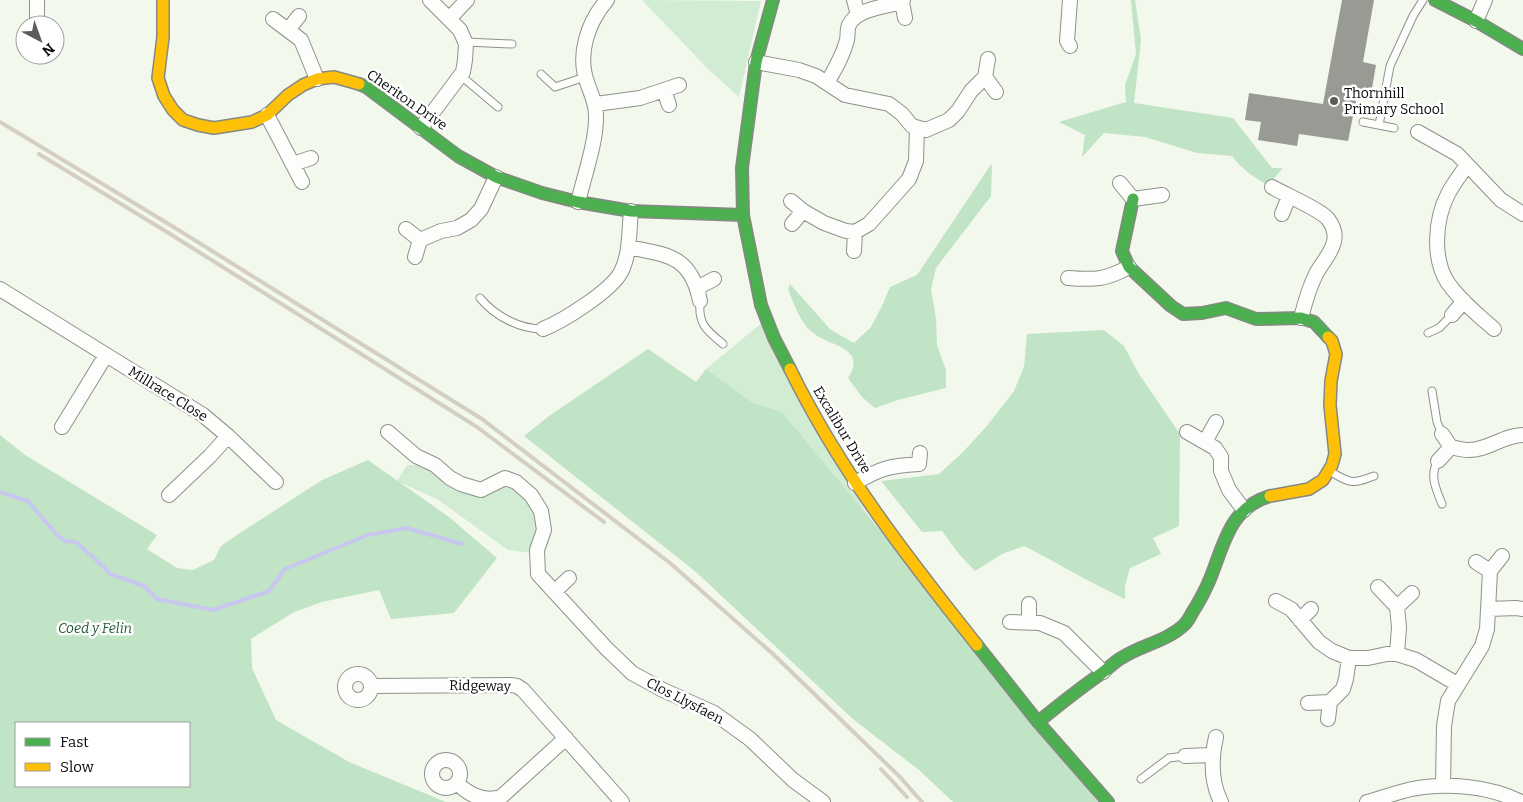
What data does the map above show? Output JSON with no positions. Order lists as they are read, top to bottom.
{
  "streets": {
    "street": [
      "Cheriton Drive",
      "Millrace Close",
      "Excalibur Drive",
      "Ridgeway",
      "Clos Llysfaen"
    ]
  },
  "crossings": [
    ["Cheriton Drive", "Excalibur Drive"]
  ],
  "parks": ["Coed y Felin"],
  "places": ["Thornhill Primary School"],
  "legend": ["Fast", "Slow"],
  "north": "bottom right"
}
